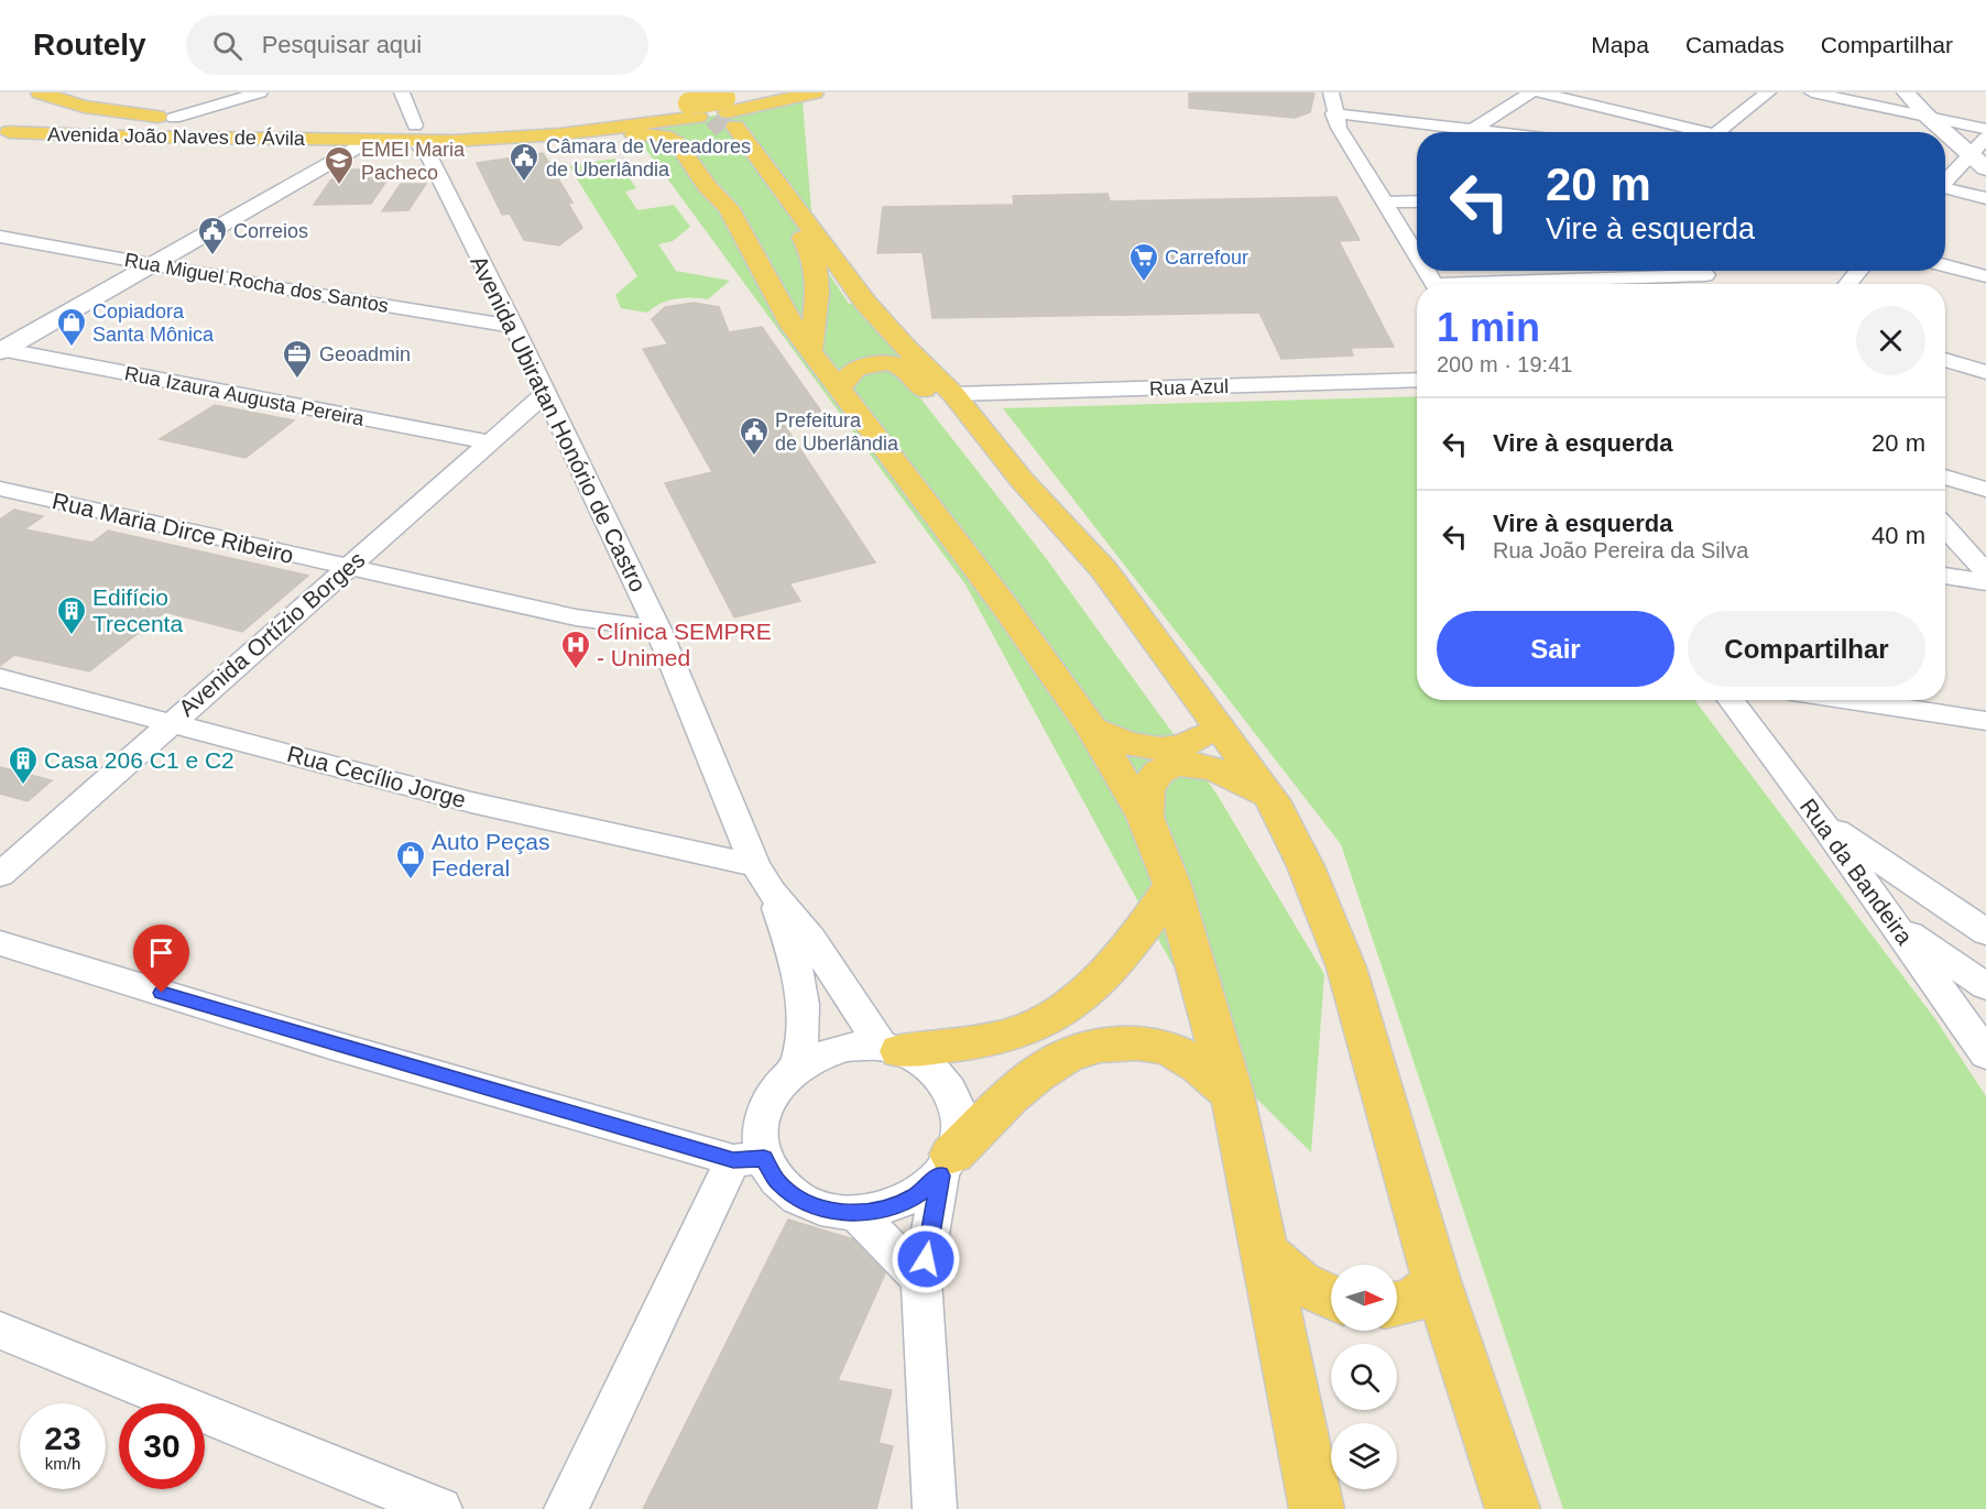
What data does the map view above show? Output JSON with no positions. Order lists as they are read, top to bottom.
{
  "streets": {
    "main road": ["Avenida João Naves de Ávila"],
    "street": [
      "Rua Miguel Rocha dos Santos",
      "Rua Azul",
      "Rua Izaura Augusta Pereira",
      "Avenida Ubiratan Honório de Castro",
      "Rua Maria Dirce Ribeiro",
      "Avenida Ortízio Borges",
      "Rua Cecílio Jorge",
      "Rua da Bandeira"
    ]
  },
  "crossings": [
    ["Avenida João Naves de Ávila", "Avenida Ubiratan Honório de Castro"],
    ["Rua Miguel Rocha dos Santos", "Avenida Ubiratan Honório de Castro"],
    ["Rua Izaura Augusta Pereira", "Avenida Ortízio Borges"],
    ["Avenida Ubiratan Honório de Castro", "Rua Maria Dirce Ribeiro"],
    ["Avenida Ubiratan Honório de Castro", "Avenida Ortízio Borges"],
    ["Avenida Ubiratan Honório de Castro", "Rua Cecílio Jorge"],
    ["Rua Maria Dirce Ribeiro", "Avenida Ortízio Borges"],
    ["Avenida Ortízio Borges", "Rua Cecílio Jorge"]
  ],
  "places": {
    "public building": ["Câmara de Vereadores de Uberlândia", "Correios", "Prefeitura de Uberlândia"],
    "school or university": ["EMEI Maria Pacheco"],
    "supermarket": ["Carrefour"],
    "shop": ["Copiadora Santa Mônica", "Auto Peças Federal"],
    "office": ["Geoadmin"],
    "building": ["Edifício Trecenta", "Casa 206 C1 e C2"],
    "hospital": ["Clínica SEMPRE - Unimed"]
  },
  "north": "right",
  "page": {
    "header": "Routely",
    "search": "Pesquisar aqui",
    "nav": ["Mapa", "Camadas", "Compartilhar"],
    "turn": ["20 m", "Vire à esquerda"],
    "heading": ["1 min", "200 m · 19:41"],
    "list": [
      {
        "name": "Vire à esquerda",
        "value": "20 m"
      },
      {
        "name": "Vire à esquerda",
        "note": "Rua João Pereira da Silva",
        "value": "40 m"
      }
    ],
    "buttons": ["Sair", "Compartilhar"],
    "speed": "23 km/h",
    "limit": "30"
  }
}
